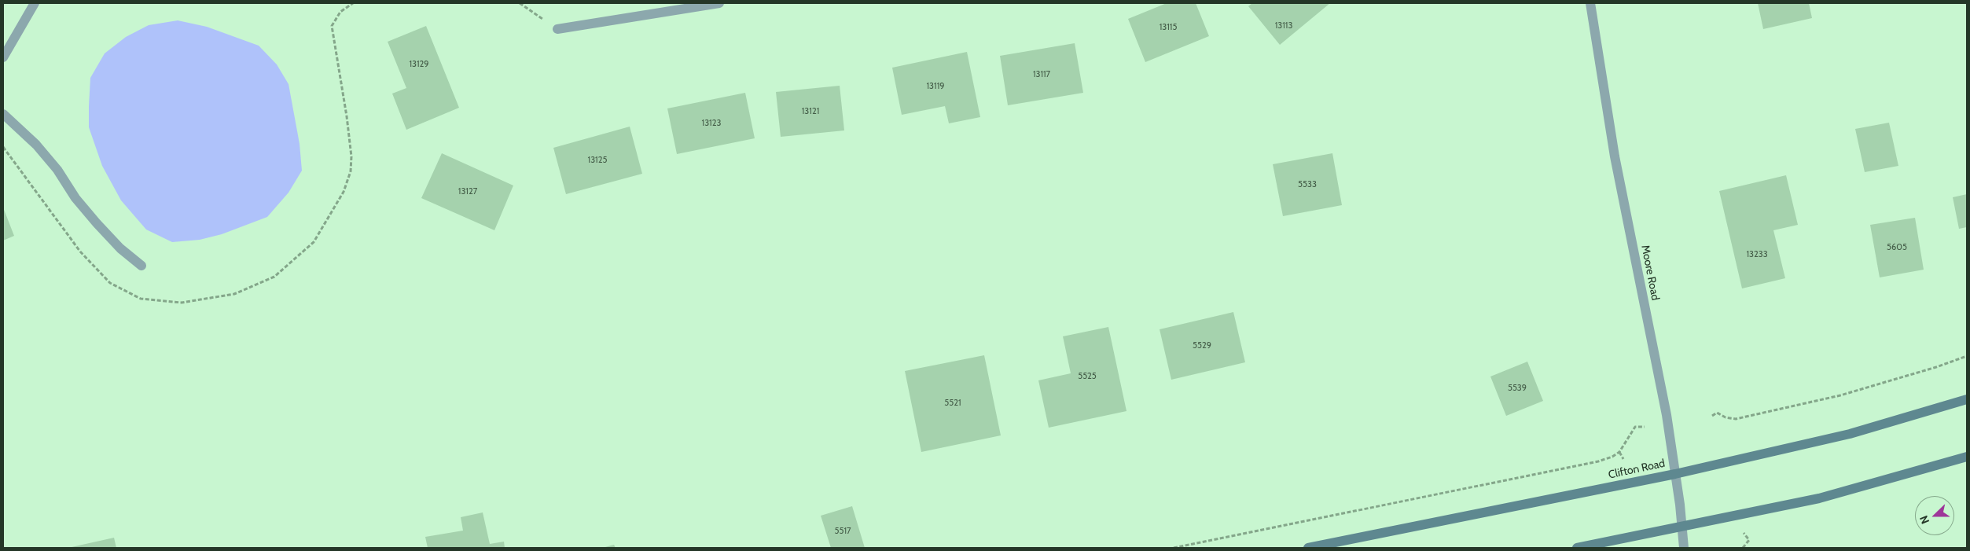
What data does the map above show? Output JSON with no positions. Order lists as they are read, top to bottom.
{
  "streets": {
    "main road": ["Clifton Road"],
    "street": ["Moore Road"]
  },
  "crossings": [
    ["Moore Road", "Clifton Road"]
  ],
  "house_numbers": [
    "13113",
    "13115",
    "13129",
    "13117",
    "13119",
    "13121",
    "13123",
    "13125",
    "5533",
    "13127",
    "5605",
    "13233",
    "5529",
    "5525",
    "5539",
    "5521",
    "5517"
  ],
  "north": "left"
}
